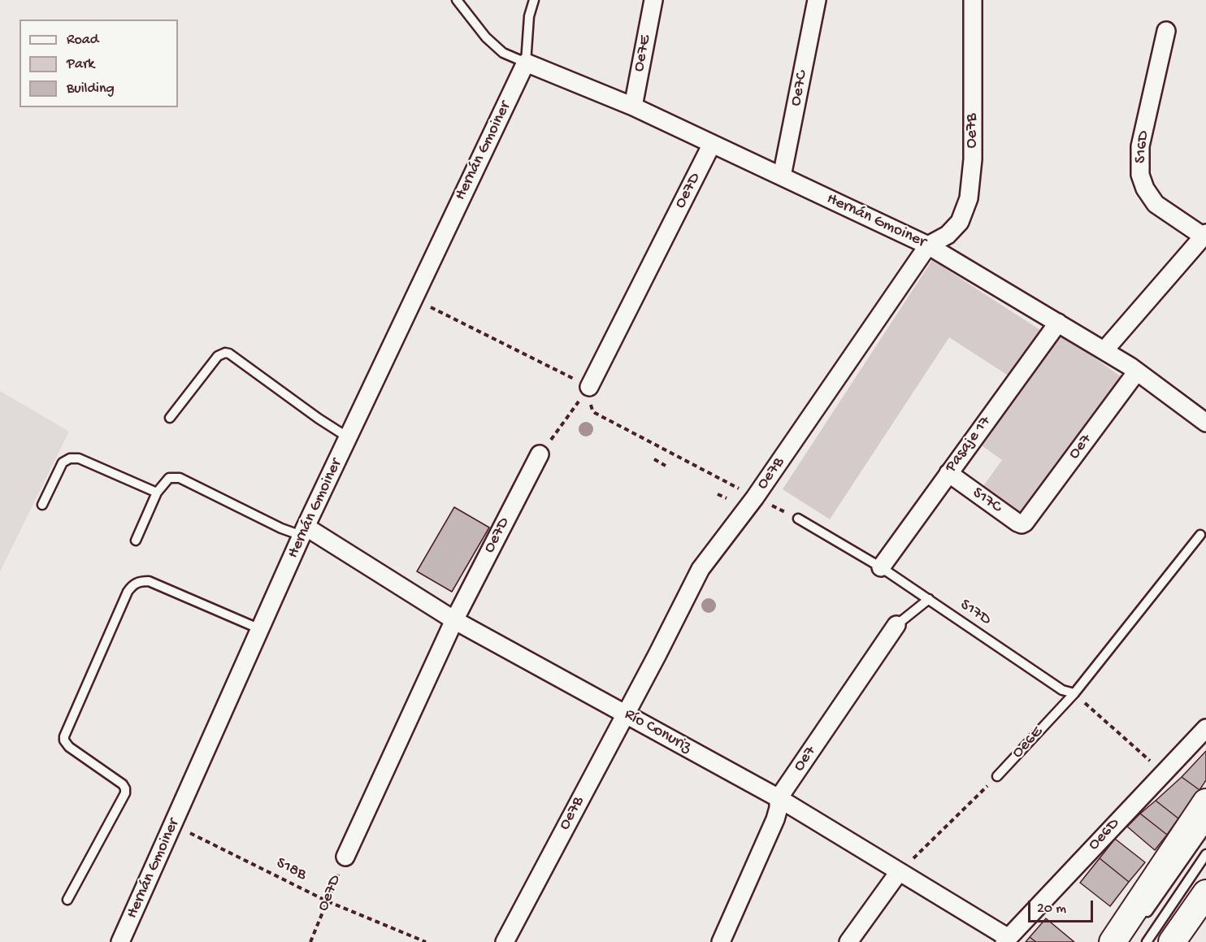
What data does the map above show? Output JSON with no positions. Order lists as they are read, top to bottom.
{
  "streets": {
    "street": [
      "Oe7E",
      "Oe7C",
      "Oe7B",
      "S16D",
      "Hernán Gmoiner",
      "Oe7D",
      "Pasaje 17",
      "Oe7",
      "S17C",
      "Río Conuriz",
      "Oe6D"
    ],
    "lane": ["S17D", "Oe6E"],
    "path": ["S18B"]
  },
  "crossings": [
    ["Oe7E", "Hernán Gmoiner"],
    ["Oe7C", "Hernán Gmoiner"],
    ["Oe7B", "Hernán Gmoiner"],
    ["Oe7B", "Río Conuriz"],
    ["Hernán Gmoiner", "Oe7D"],
    ["Hernán Gmoiner", "Pasaje 17"],
    ["Hernán Gmoiner", "Oe7"],
    ["Hernán Gmoiner", "Río Conuriz"],
    ["Hernán Gmoiner", "S18B"],
    ["Oe7D", "Río Conuriz"],
    ["Oe7D", "S18B"],
    ["Pasaje 17", "S17C"],
    ["Pasaje 17", "S17D"],
    ["Oe7", "S17C"],
    ["Oe7", "S17D"],
    ["Oe7", "Río Conuriz"],
    ["S17D", "Oe6E"],
    ["Río Conuriz", "Oe6D"]
  ],
  "legend": ["Road", "Park", "Building"],
  "scale_bar": "20 m"
}
